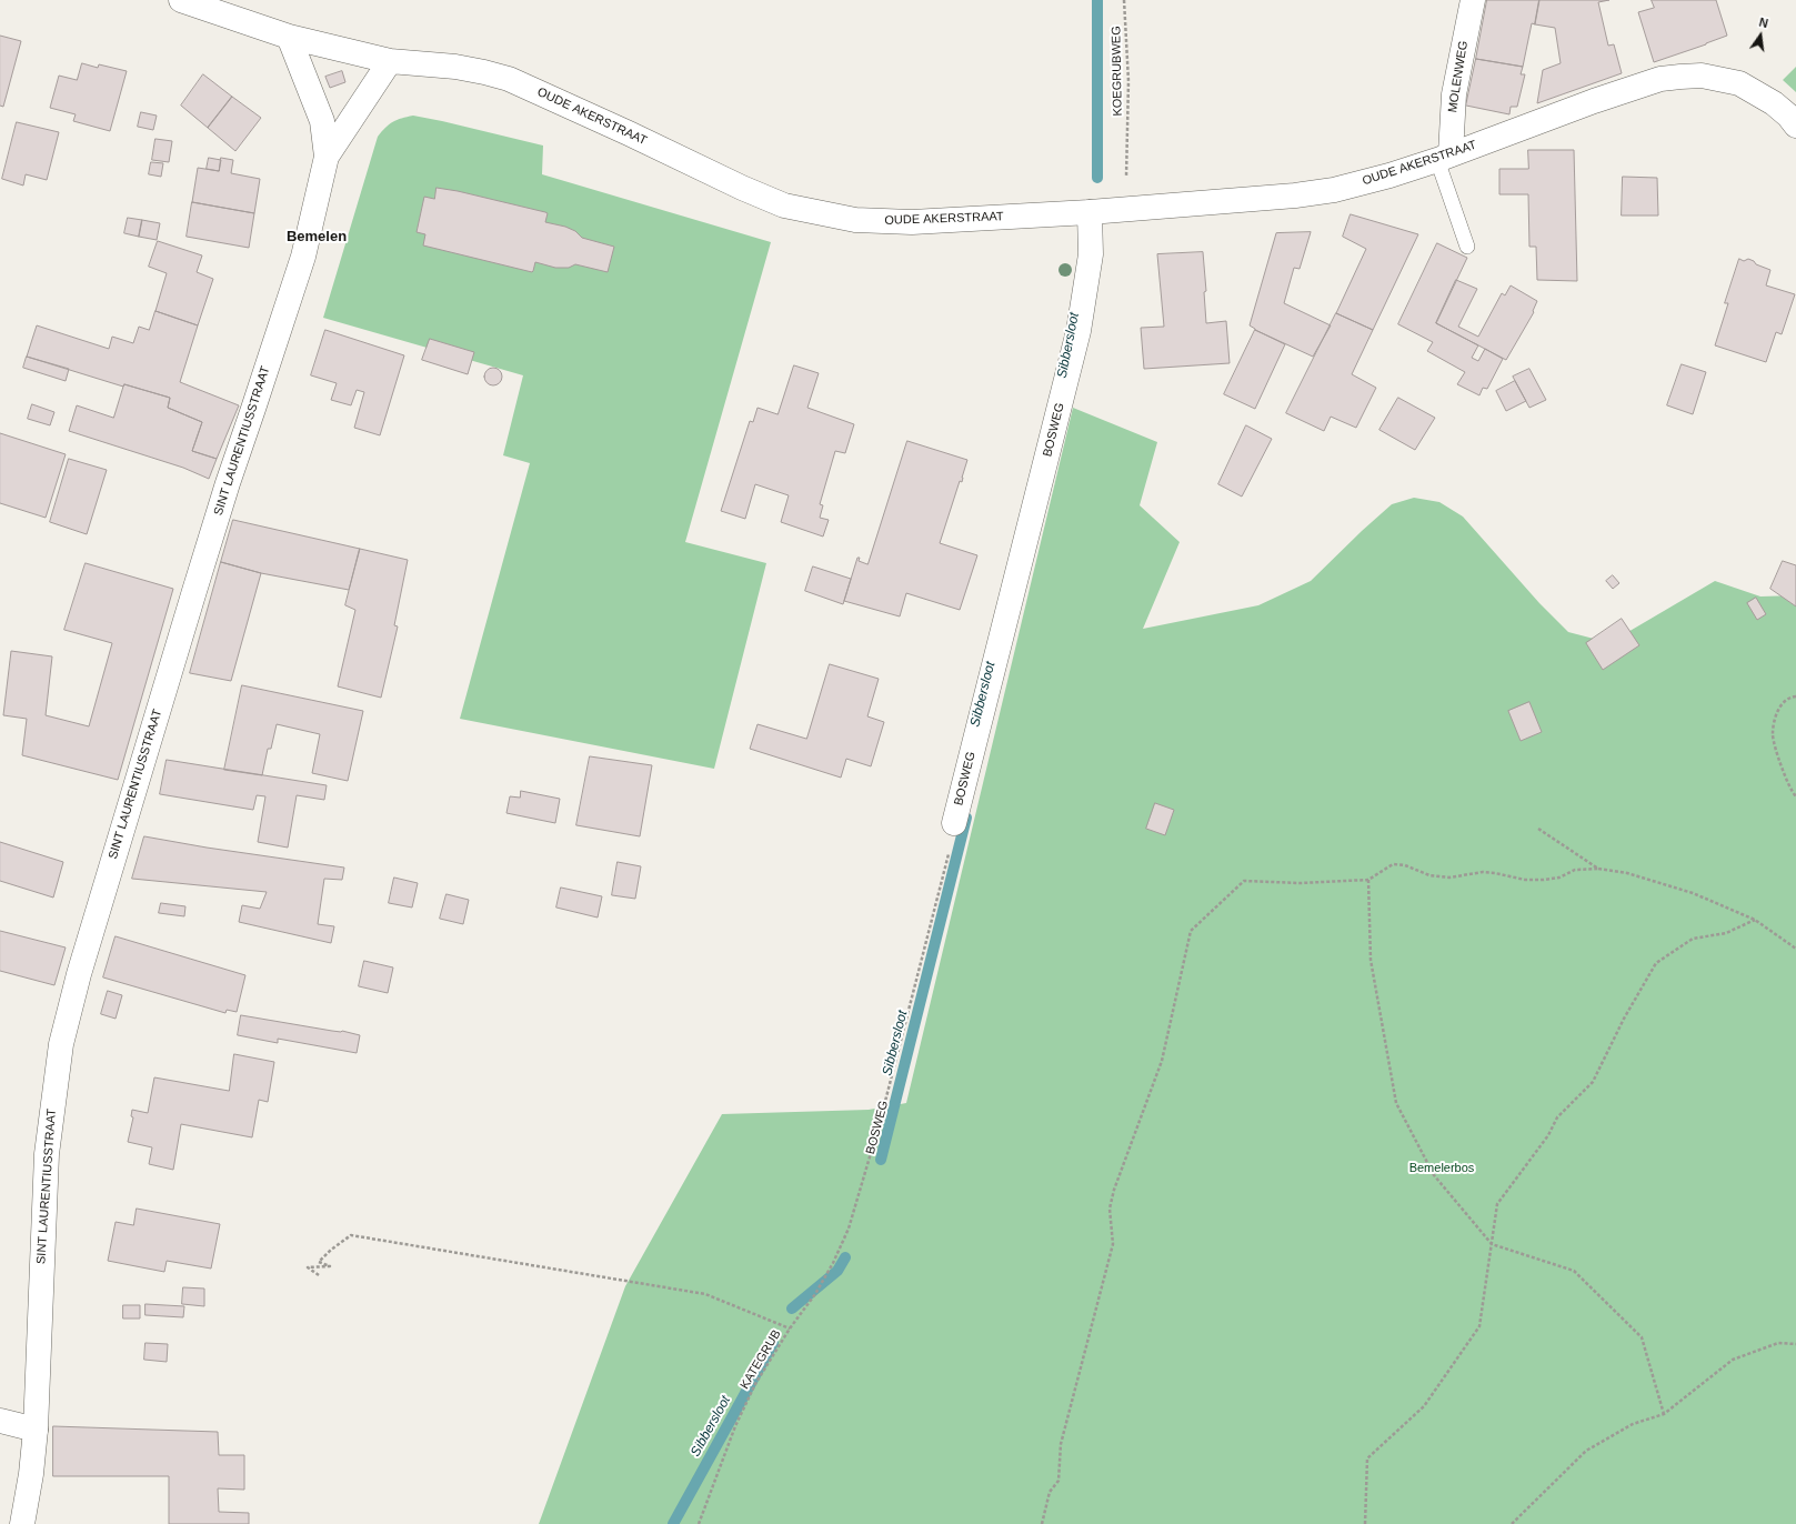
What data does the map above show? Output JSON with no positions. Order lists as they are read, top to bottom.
{
  "streets": {
    "street": [
      "MOLENWEG",
      "OUDE AKERSTRAAT",
      "BOSWEG",
      "SINT LAURENTIUSSTRAAT"
    ],
    "path": ["KOEGRUBWEG", "KATEGRUB"]
  },
  "crossings": [
    ["MOLENWEG", "OUDE AKERSTRAAT"],
    ["OUDE AKERSTRAAT", "BOSWEG"],
    ["OUDE AKERSTRAAT", "SINT LAURENTIUSSTRAAT"],
    ["BOSWEG", "KATEGRUB"]
  ],
  "districts": ["Bemelen"],
  "water": ["Sibbersloot"],
  "parks": ["Bemelerbos"],
  "north": "top"
}
